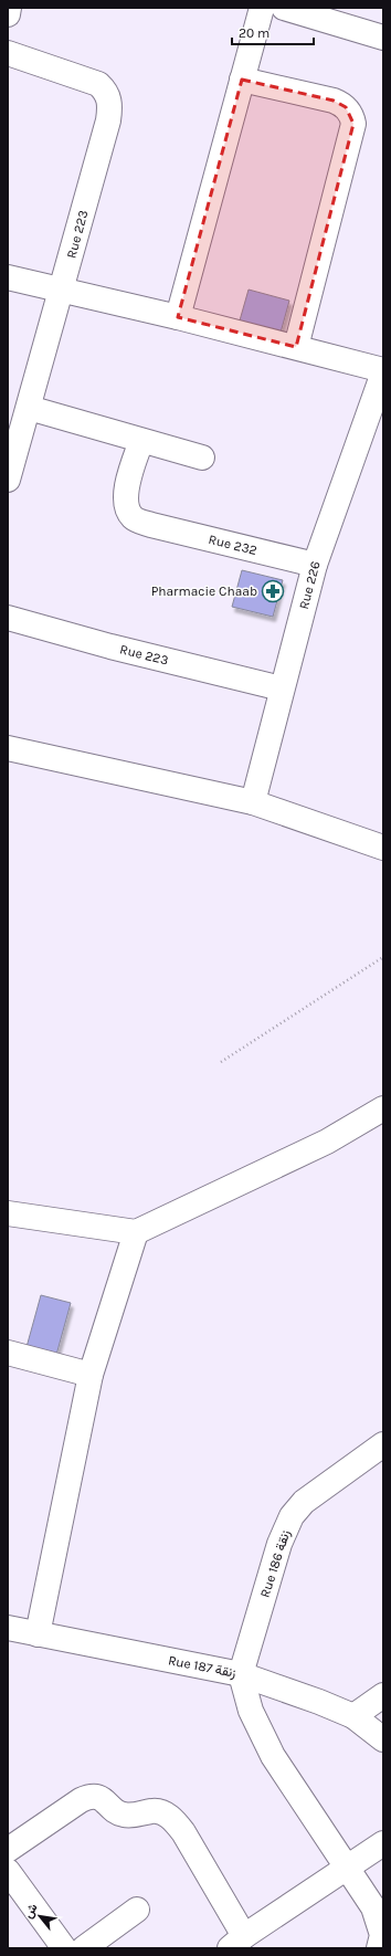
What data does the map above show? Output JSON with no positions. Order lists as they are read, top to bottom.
{
  "streets": {
    "street": [
      "Rue 223",
      "Rue 232",
      "Rue 226",
      "Rue 186 زنقة",
      "Rue 187 زنقة"
    ]
  },
  "crossings": [
    ["Rue 223", "Rue 226"],
    ["Rue 232", "Rue 226"],
    ["Rue 186 زنقة", "Rue 187 زنقة"]
  ],
  "places": {
    "pharmacy": ["Pharmacie Chaab"]
  },
  "scale_bar": "20 m",
  "north": "top left"
}
